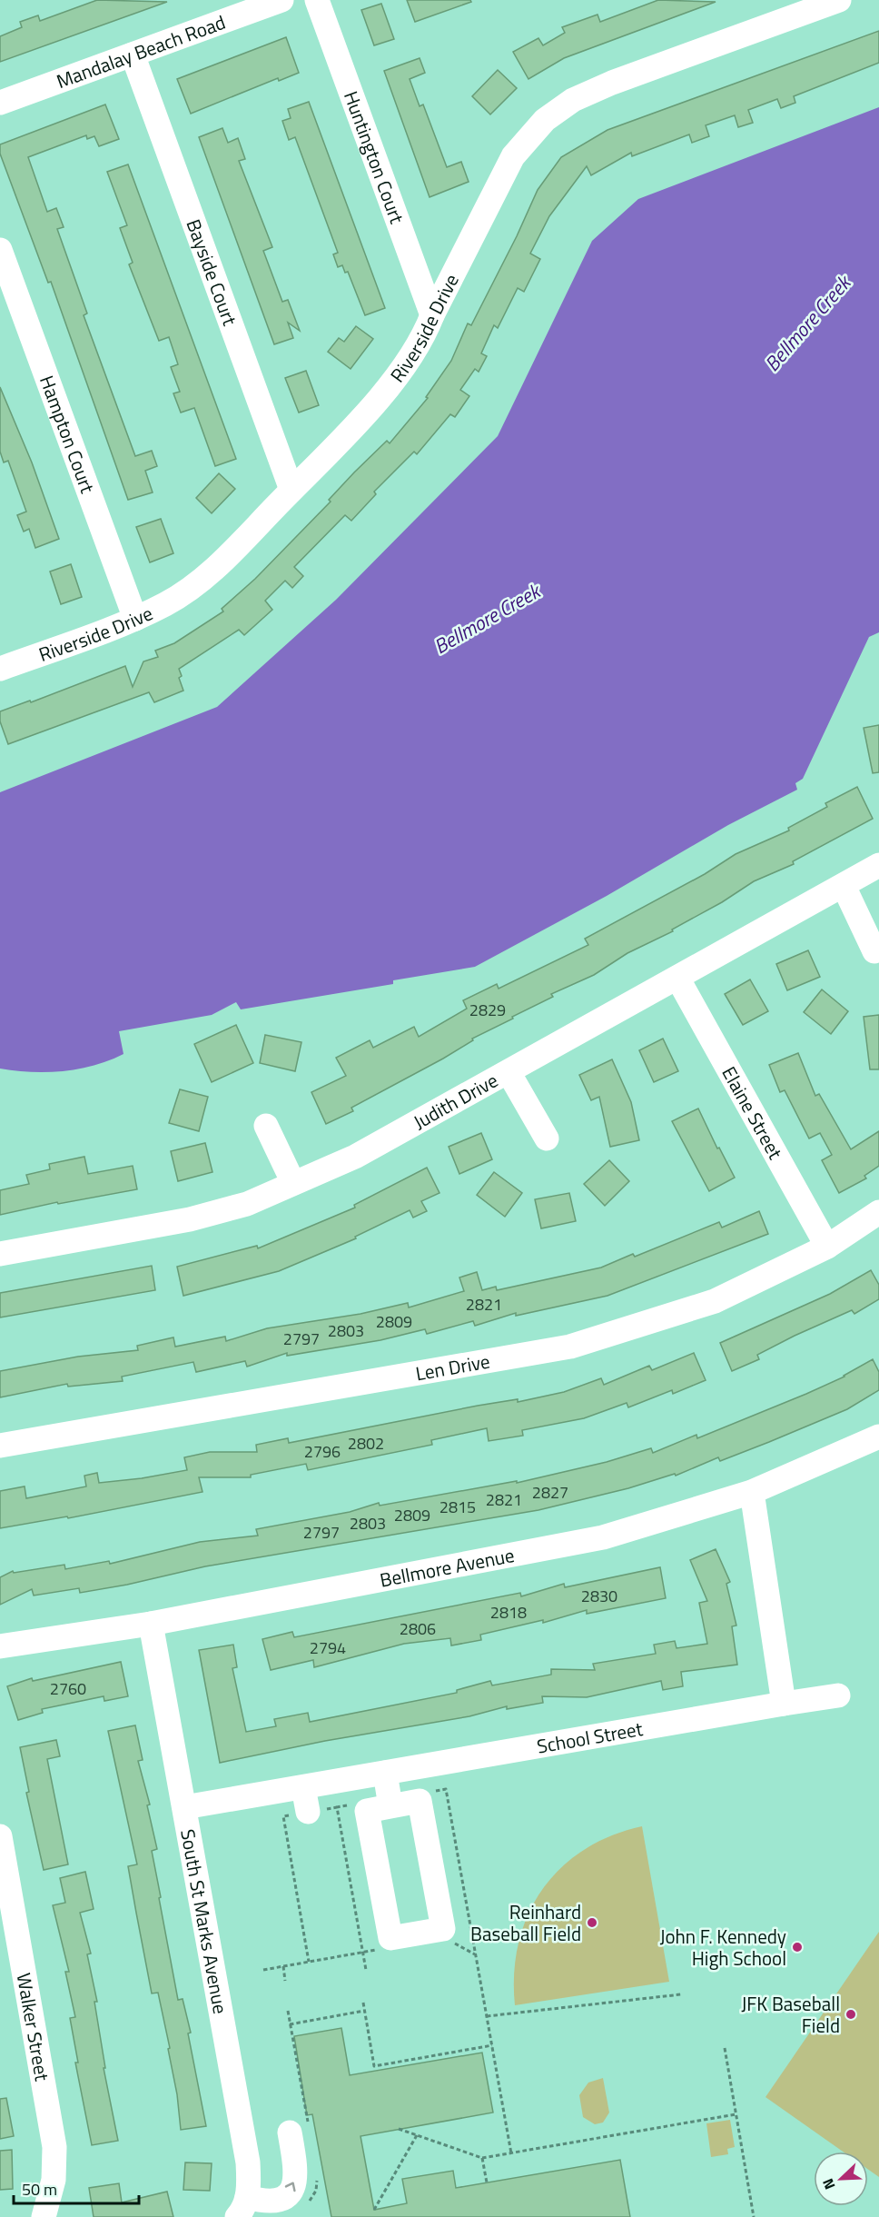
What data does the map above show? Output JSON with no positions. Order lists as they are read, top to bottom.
{
  "streets": {
    "street": [
      "Mandalay Beach Road",
      "Huntington Court",
      "Bayside Court",
      "Riverside Drive",
      "Hampton Court",
      "Judith Drive",
      "Elaine Street",
      "Len Drive",
      "Bellmore Avenue",
      "School Street",
      "South St Marks Avenue",
      "Walker Street"
    ]
  },
  "crossings": [
    ["Mandalay Beach Road", "Bayside Court"],
    ["Huntington Court", "Riverside Drive"],
    ["Bayside Court", "Riverside Drive"],
    ["Riverside Drive", "Hampton Court"],
    ["Judith Drive", "Elaine Street"],
    ["Elaine Street", "Len Drive"],
    ["Bellmore Avenue", "South St Marks Avenue"],
    ["School Street", "South St Marks Avenue"]
  ],
  "water": ["Bellmore Creek"],
  "places": ["Reinhard Baseball Field", "John F. Kennedy High School", "JFK Baseball Field"],
  "house_numbers": [
    "2829",
    "2821",
    "2809",
    "2803",
    "2797",
    "2802",
    "2796",
    "2827",
    "2821",
    "2815",
    "2809",
    "2803",
    "2797",
    "2830",
    "2818",
    "2806",
    "2794",
    "2760"
  ],
  "scale_bar": "50 m",
  "north": "bottom left"
}
